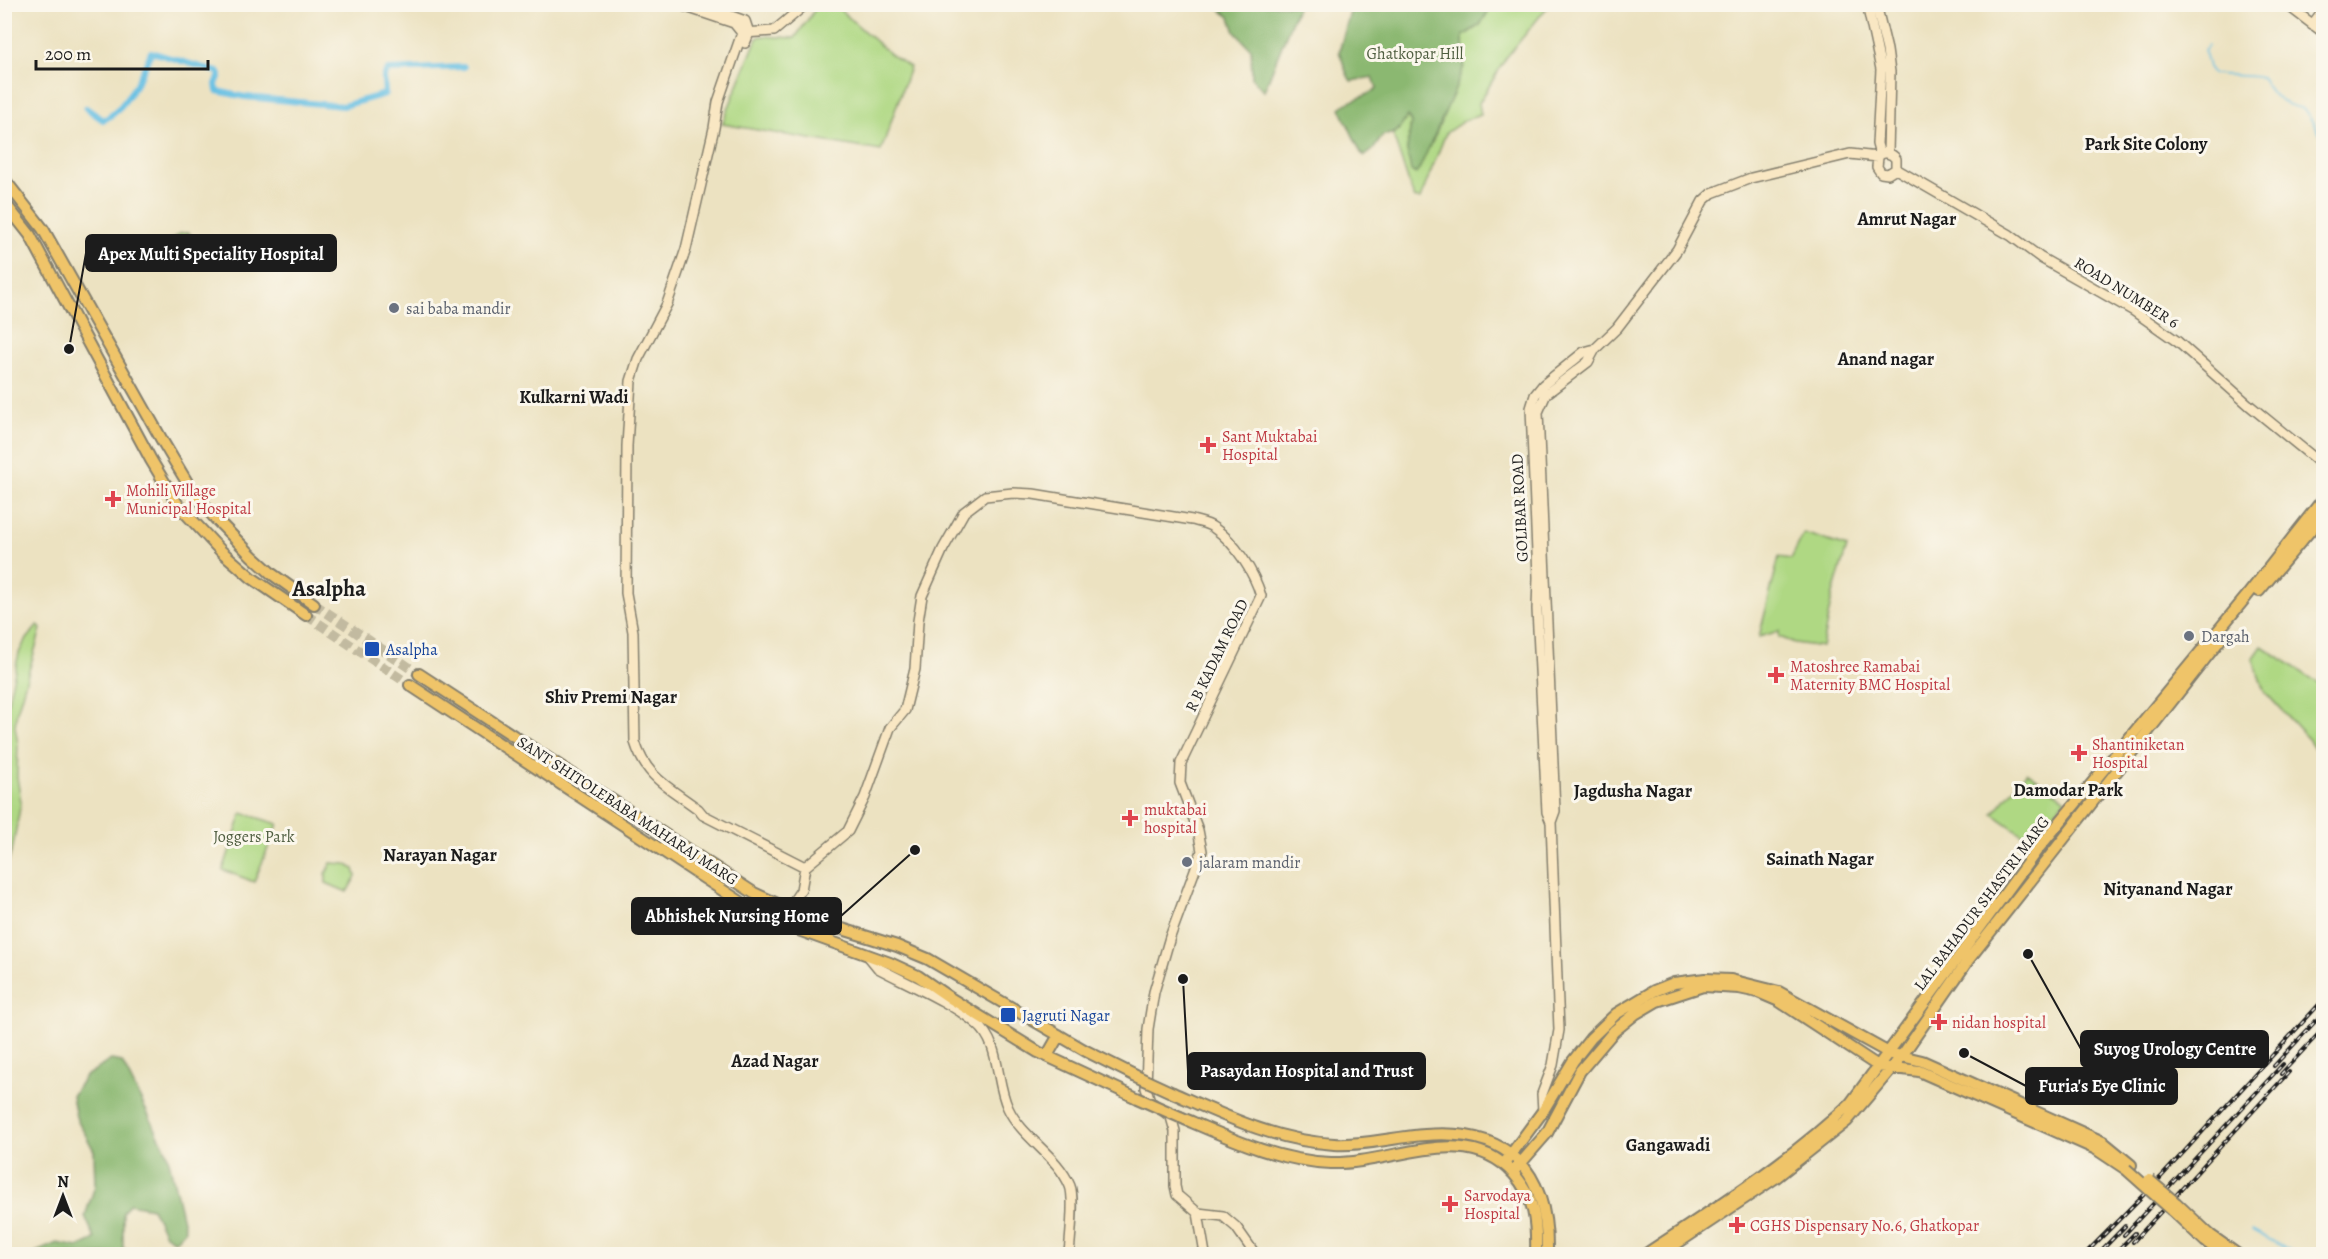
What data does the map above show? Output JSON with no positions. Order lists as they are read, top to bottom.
{
  "streets": {
    "main road": ["SANT SHITOLEBABA MAHARAJ MARG", "LAL BAHADUR SHASTRI MARG"],
    "street": ["ROAD NUMBER 6", "GOLIBAR ROAD", "R B KADAM ROAD"]
  },
  "crossings": [
    ["ROAD NUMBER 6", "GOLIBAR ROAD"]
  ],
  "districts": [
    "Park Site Colony",
    "Amrut Nagar",
    "Anand nagar",
    "Kulkarni Wadi",
    "Asalpha",
    "Shiv Premi Nagar",
    "Damodar Park",
    "Jagdusha Nagar",
    "Narayan Nagar",
    "Sainath Nagar",
    "Nityanand Nagar",
    "Azad Nagar",
    "Gangawadi"
  ],
  "parks": ["Ghatkopar Hill", "Joggers Park"],
  "places": {
    "other": [
      "sai baba mandir",
      "Apex Multi Speciality Hospital",
      "Dargah",
      "Abhishek Nursing Home",
      "jalaram mandir",
      "Suyog Urology Centre",
      "Pasaydan Hospital and Trust",
      "Furia's Eye Clinic"
    ],
    "health": [
      "Sant Muktabai Hospital",
      "Mohili Village Municipal Hospital",
      "Matoshree Ramabai Maternity BMC Hospital",
      "Shantiniketan Hospital",
      "muktabai hospital",
      "nidan hospital",
      "Sarvodaya Hospital",
      "CGHS Dispensary No.6, Ghatkopar"
    ],
    "transit": ["Asalpha", "Jagruti Nagar"]
  },
  "scale_bar": "200 m",
  "north": "top"
}
